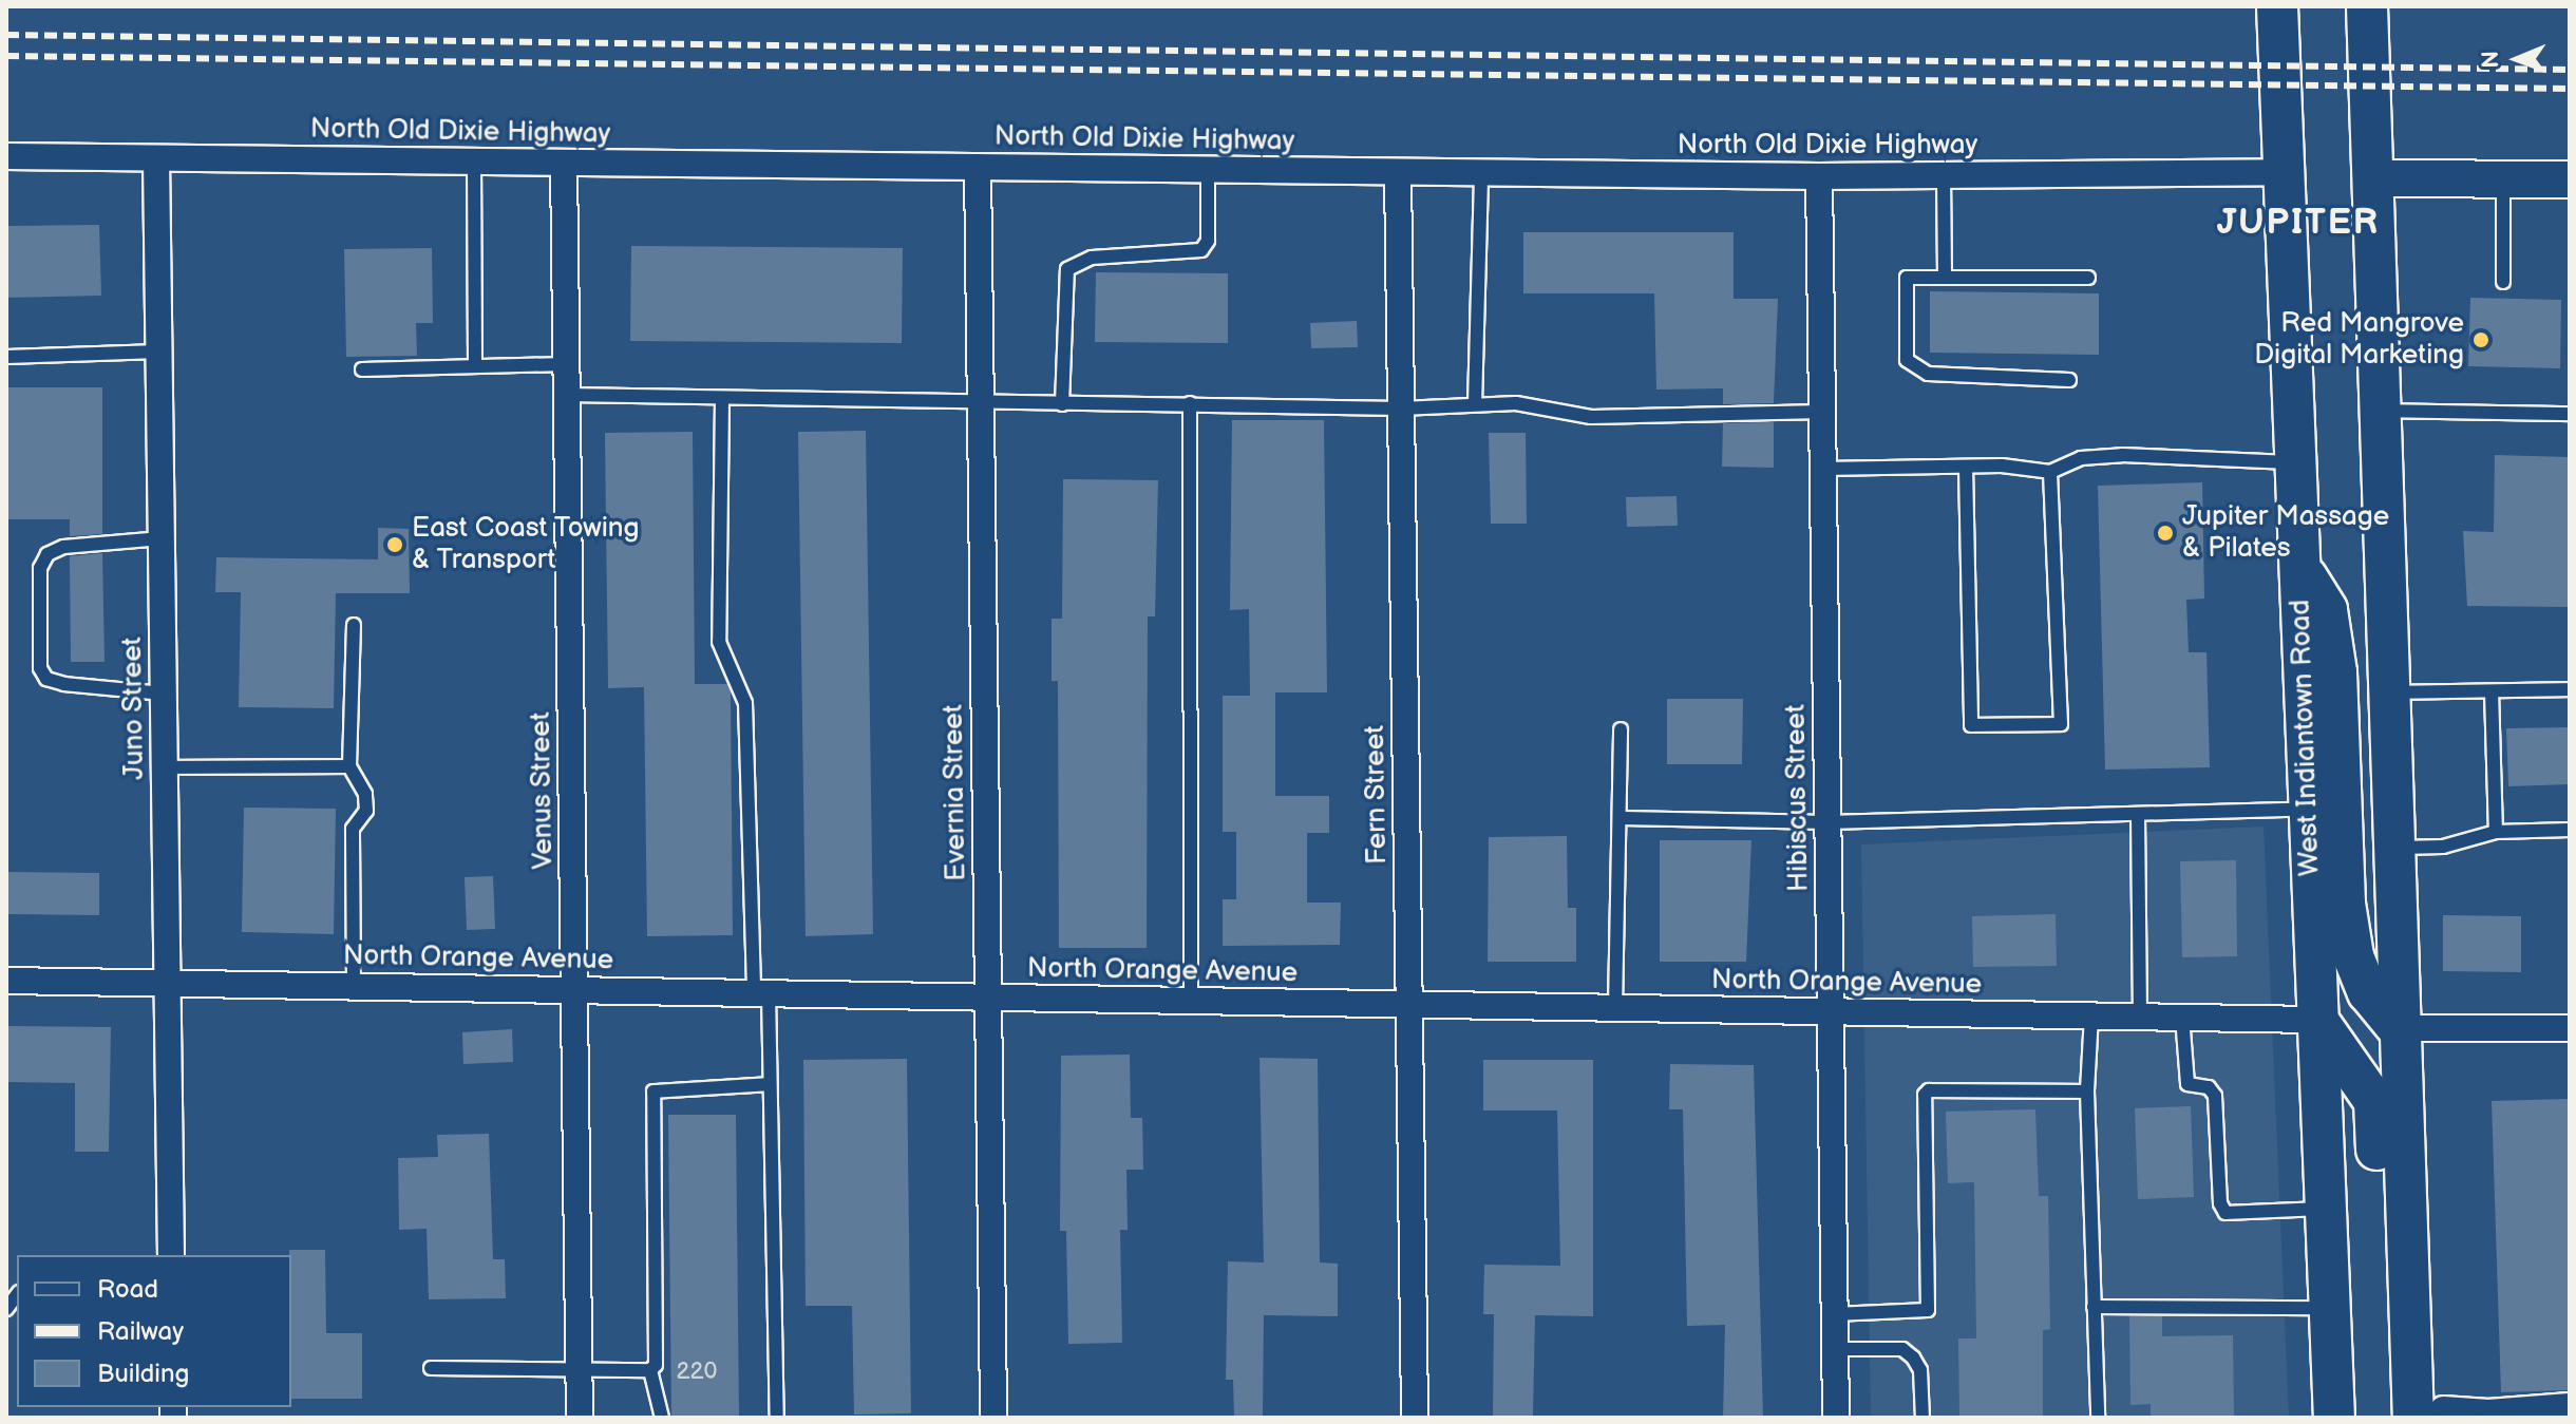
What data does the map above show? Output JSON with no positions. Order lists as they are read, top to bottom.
{
  "streets": {
    "main road": ["West Indiantown Road"],
    "street": [
      "North Old Dixie Highway",
      "Juno Street",
      "Venus Street",
      "Evernia Street",
      "Fern Street",
      "Hibiscus Street",
      "North Orange Avenue"
    ]
  },
  "crossings": [
    ["North Old Dixie Highway", "Juno Street"],
    ["North Old Dixie Highway", "West Indiantown Road"],
    ["North Old Dixie Highway", "Venus Street"],
    ["North Old Dixie Highway", "Evernia Street"],
    ["North Old Dixie Highway", "Fern Street"],
    ["North Old Dixie Highway", "Hibiscus Street"],
    ["Juno Street", "North Orange Avenue"],
    ["West Indiantown Road", "North Orange Avenue"],
    ["Venus Street", "North Orange Avenue"],
    ["Evernia Street", "North Orange Avenue"],
    ["Fern Street", "North Orange Avenue"],
    ["Hibiscus Street", "North Orange Avenue"]
  ],
  "districts": ["JUPITER"],
  "places": ["Red Mangrove Digital Marketing", "Jupiter Massage & Pilates", "East Coast Towing & Transport"],
  "house_numbers": ["220"],
  "legend": ["Road", "Railway", "Building"],
  "north": "left"
}
